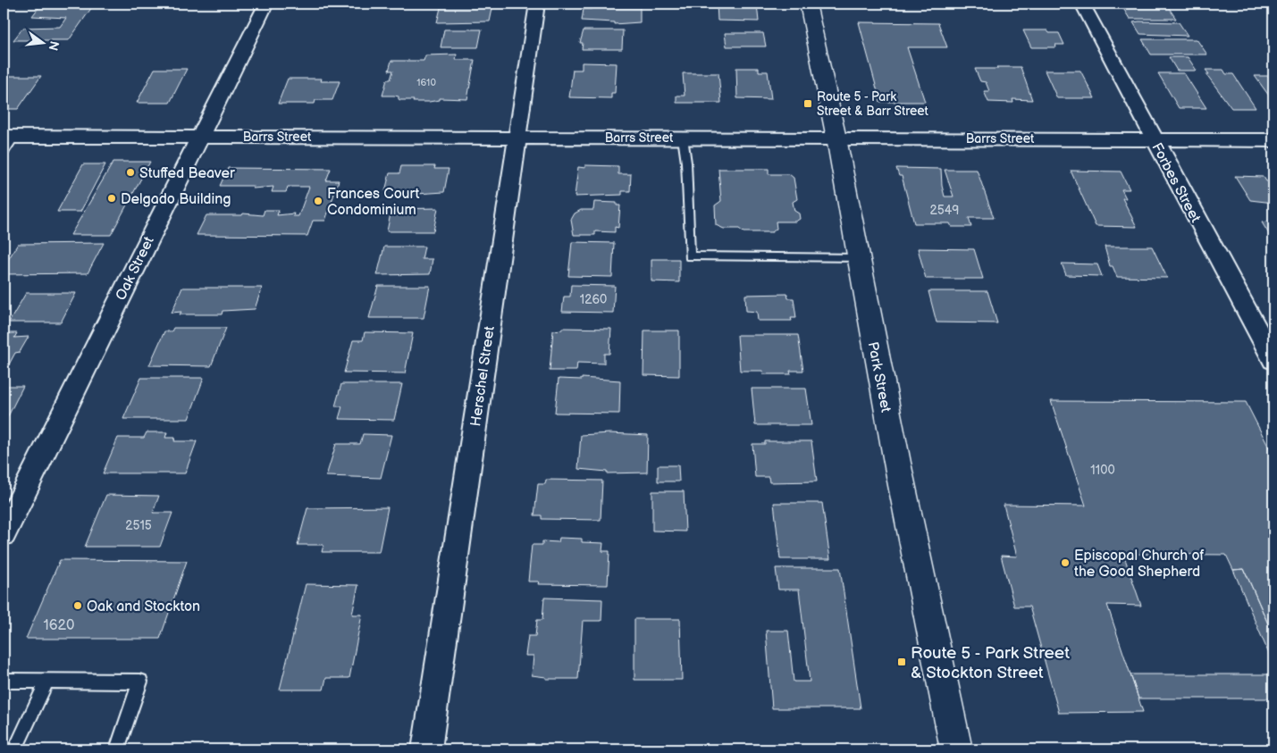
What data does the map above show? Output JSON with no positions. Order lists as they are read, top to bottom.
{
  "streets": {
    "street": [
      "Barrs Street",
      "Forbes Street",
      "Oak Street",
      "Herschel Street",
      "Park Street"
    ]
  },
  "crossings": [
    ["Barrs Street", "Forbes Street"],
    ["Barrs Street", "Oak Street"],
    ["Barrs Street", "Herschel Street"],
    ["Barrs Street", "Park Street"]
  ],
  "places": {
    "transit": ["Route 5 - Park Street & Barr Street", "Route 5 - Park Street & Stockton Street"],
    "other": [
      "Stuffed Beaver",
      "Delgado Building",
      "Frances Court Condominium",
      "Episcopal Church of the Good Shepherd",
      "Oak and Stockton"
    ]
  },
  "house_numbers": [
    "1610",
    "2549",
    "1260",
    "1100",
    "2515",
    "1620"
  ],
  "north": "right"
}
